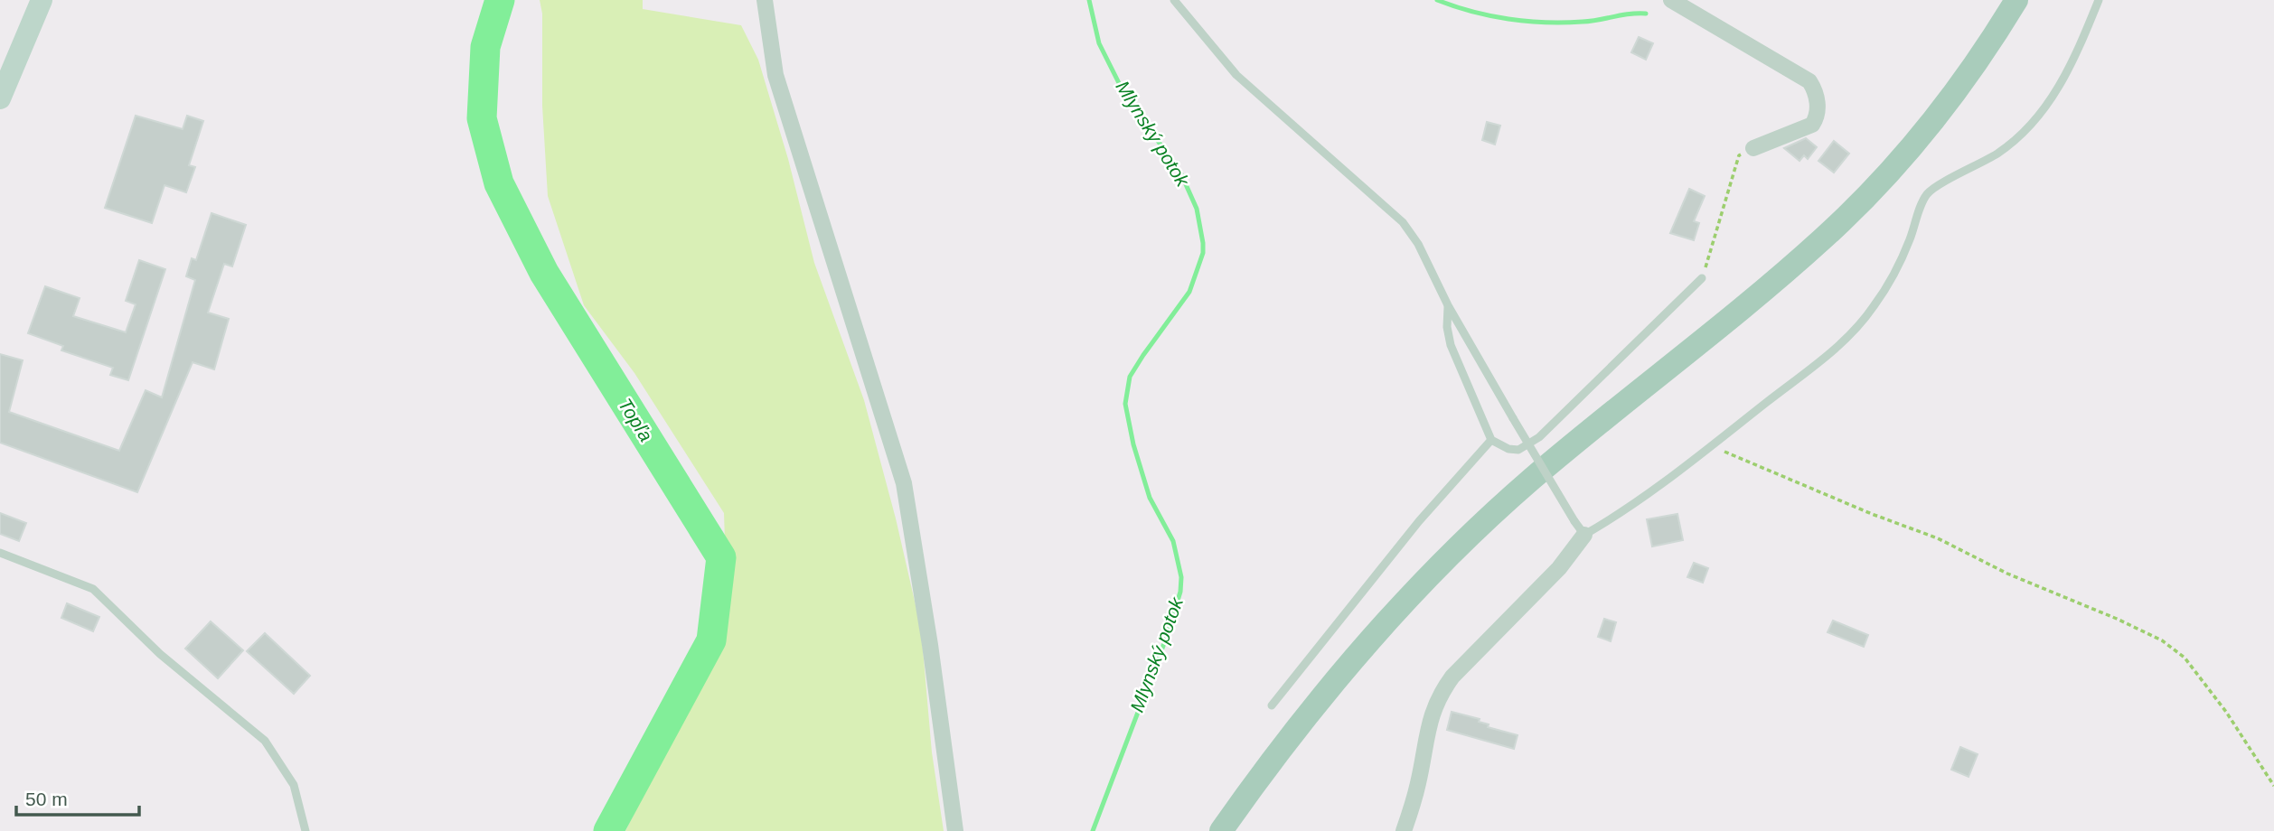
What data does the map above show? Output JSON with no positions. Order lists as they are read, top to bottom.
{
  "water": ["Mlynský potok", "Topľa"],
  "scale_bar": "50 m"
}
